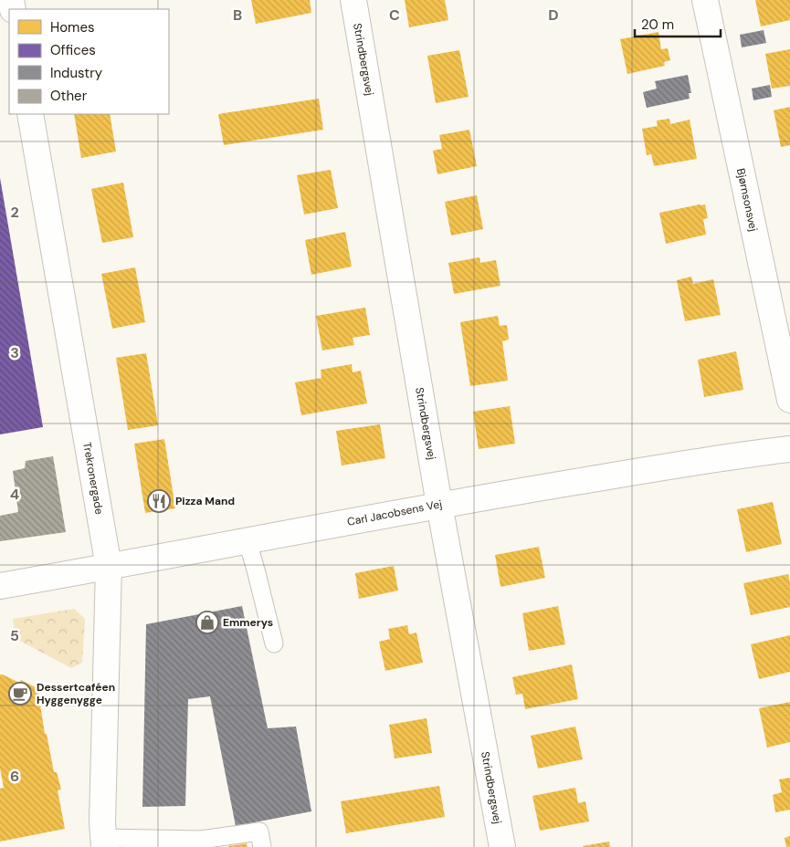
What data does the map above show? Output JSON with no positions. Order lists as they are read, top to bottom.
{
  "streets": {
    "street": [
      "Strindbergsvej",
      "Bjørnsonsvej",
      "Trekronergade",
      "Carl Jacobsens Vej"
    ]
  },
  "crossings": [
    ["Strindbergsvej", "Carl Jacobsens Vej"],
    ["Trekronergade", "Carl Jacobsens Vej"]
  ],
  "places": {
    "restaurant": ["Pizza Mand"],
    "shop": ["Emmerys"],
    "cafe": ["Dessertcaféen Hyggenygge"]
  },
  "legend": [
    "Homes",
    "Offices",
    "Industry",
    "Other"
  ],
  "scale_bar": "20 m",
  "grid": {
    "columns": ["B", "C", "D"],
    "rows": [
      "2",
      "3",
      "4",
      "5",
      "6"
    ]
  }
}
